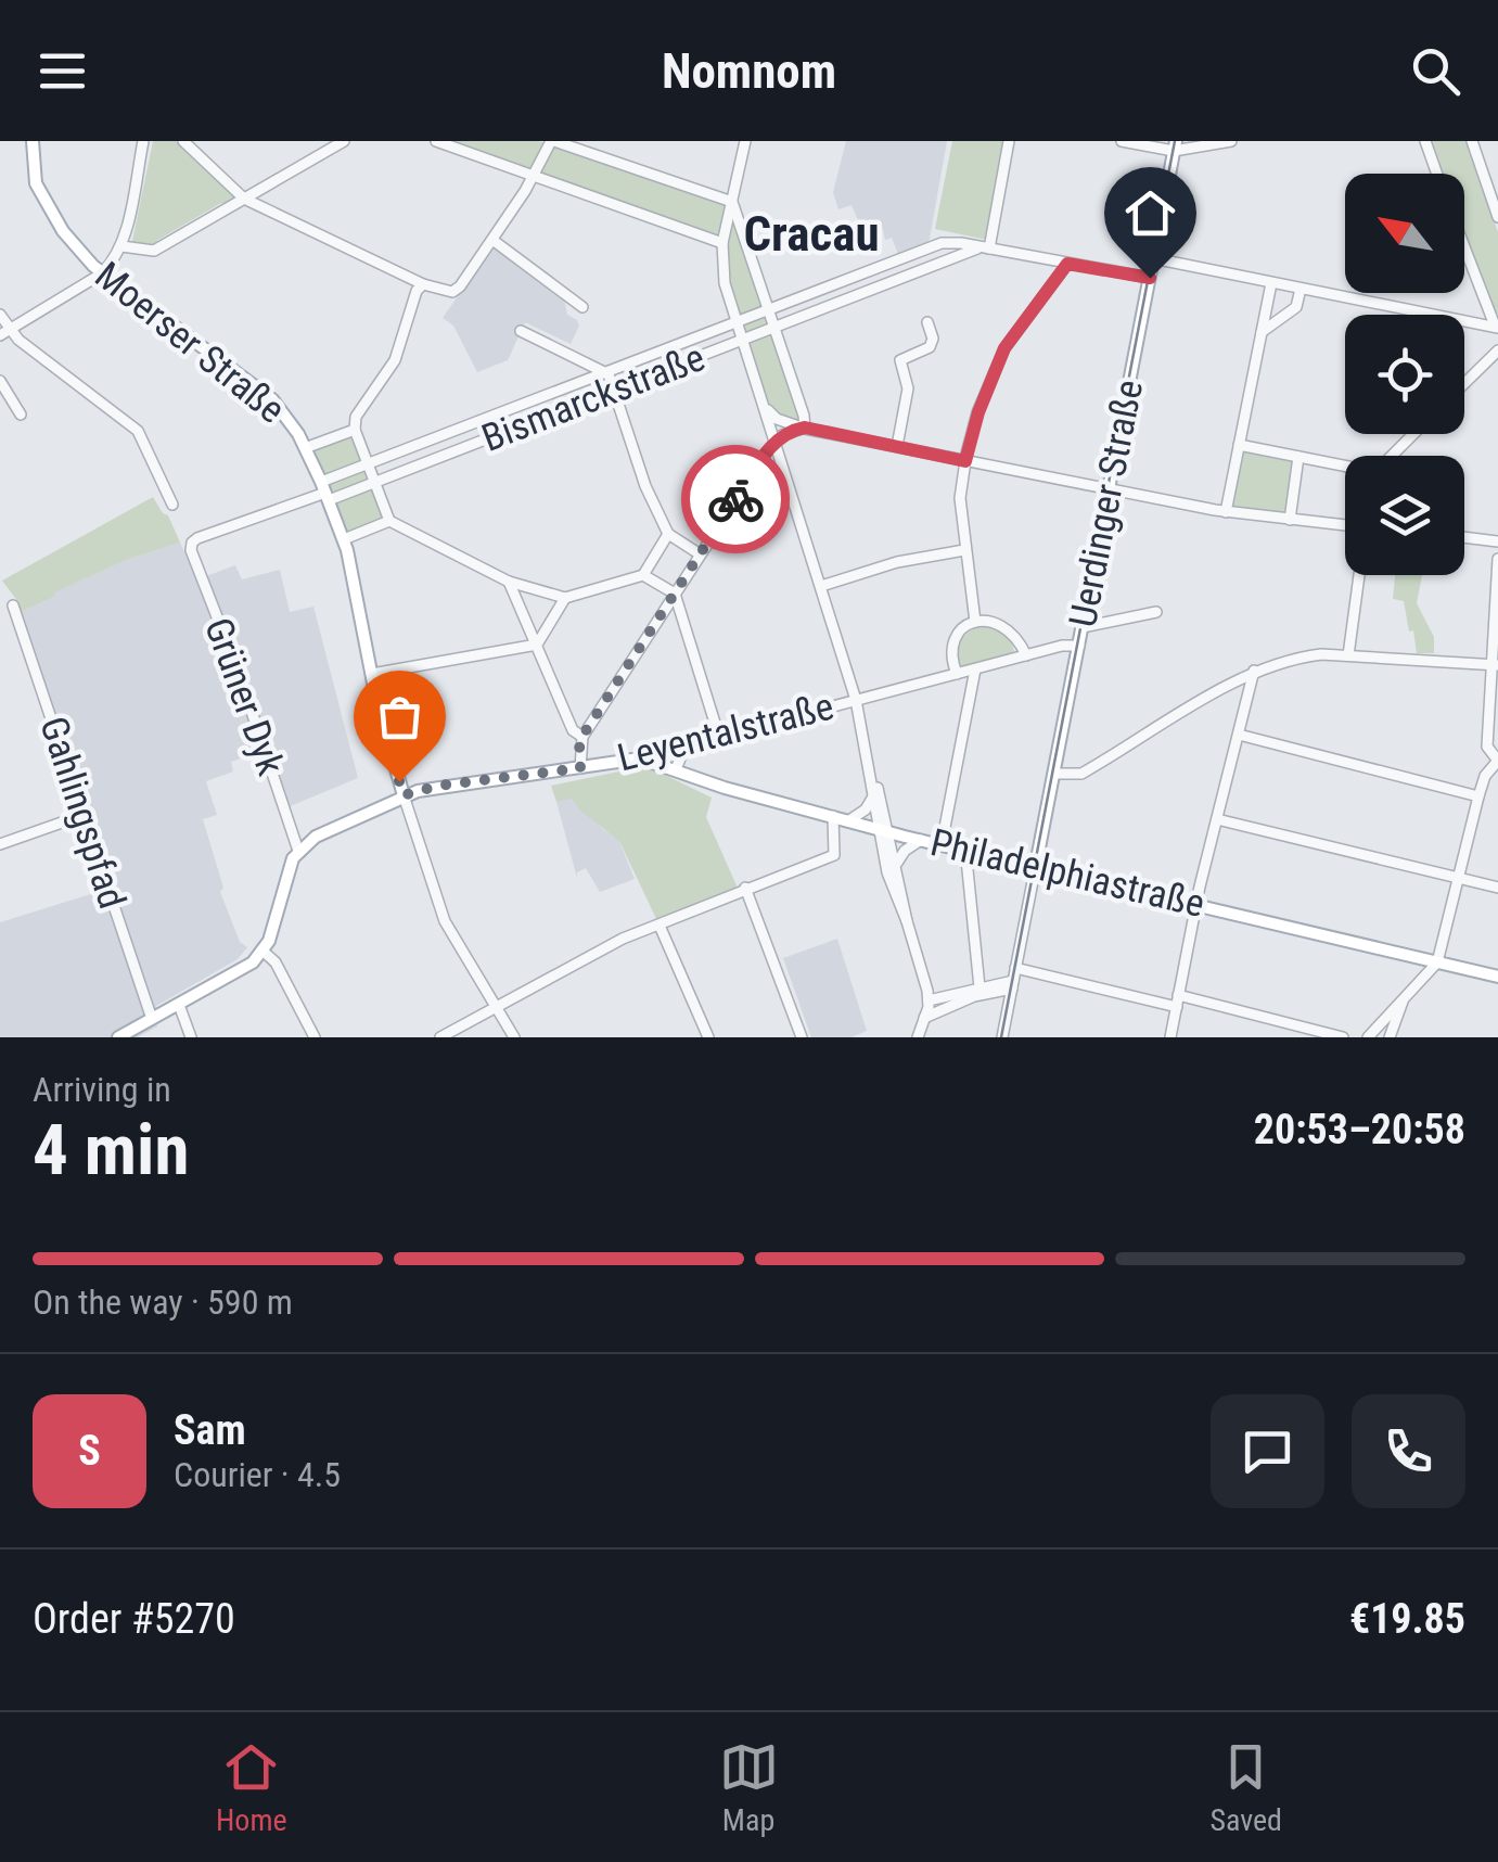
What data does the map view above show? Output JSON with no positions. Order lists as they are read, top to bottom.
{
  "streets": {
    "main road": [
      "Moerser Straße",
      "Uerdinger Straße",
      "Leyentalstraße",
      "Philadelphiastraße"
    ],
    "street": ["Bismarckstraße", "Grüner Dyk", "Gahlingspfad"]
  },
  "crossings": [
    ["Moerser Straße", "Bismarckstraße"],
    ["Moerser Straße", "Grüner Dyk"],
    ["Moerser Straße", "Leyentalstraße"],
    ["Bismarckstraße", "Grüner Dyk"],
    ["Uerdinger Straße", "Leyentalstraße"],
    ["Uerdinger Straße", "Philadelphiastraße"],
    ["Grüner Dyk", "Leyentalstraße"],
    ["Leyentalstraße", "Philadelphiastraße"]
  ],
  "districts": ["Cracau"],
  "north": "top left",
  "page": {
    "header": "Nomnom",
    "heading": ["4 min", "Arriving in", "20:53–20:58"],
    "panel": [
      "Sam",
      "Courier · 4.5",
      "Order #5270",
      "€19.85"
    ],
    "bar": "On the way · 590 m",
    "round": "S",
    "tabs": ["Home", "Map", "Saved"]
  }
}
